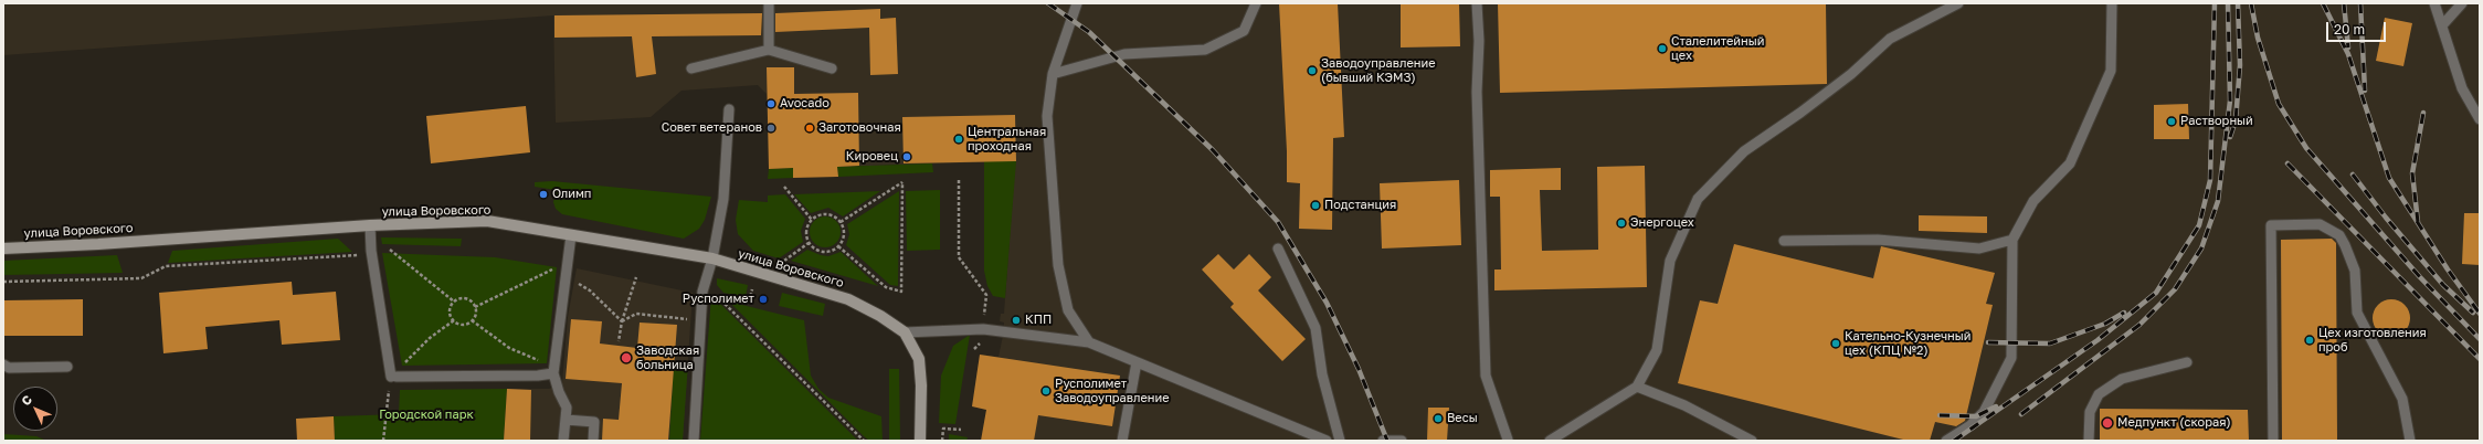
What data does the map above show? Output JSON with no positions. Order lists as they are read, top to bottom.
{
  "streets": {
    "street": ["улица Воровского"]
  },
  "parks": ["Городской парк"],
  "places": [
    "Сталелитейный цех",
    "Заводоуправление (бывший КЭМЗ)",
    "Avocado",
    "Растворный",
    "Совет ветеранов",
    "Заготовочная",
    "Центральная проходная",
    "Кировец",
    "Олимп",
    "Подстанция",
    "Энергоцех",
    "Русполимет",
    "КПП",
    "Цех изготовления проб",
    "Кательно-Кузнечный цех (КПЦ №2)",
    "Заводская больница",
    "Русполимет Заводоуправление",
    "Весы",
    "Медпункт (скорая)"
  ],
  "scale_bar": "20 m",
  "north": "top left"
}
